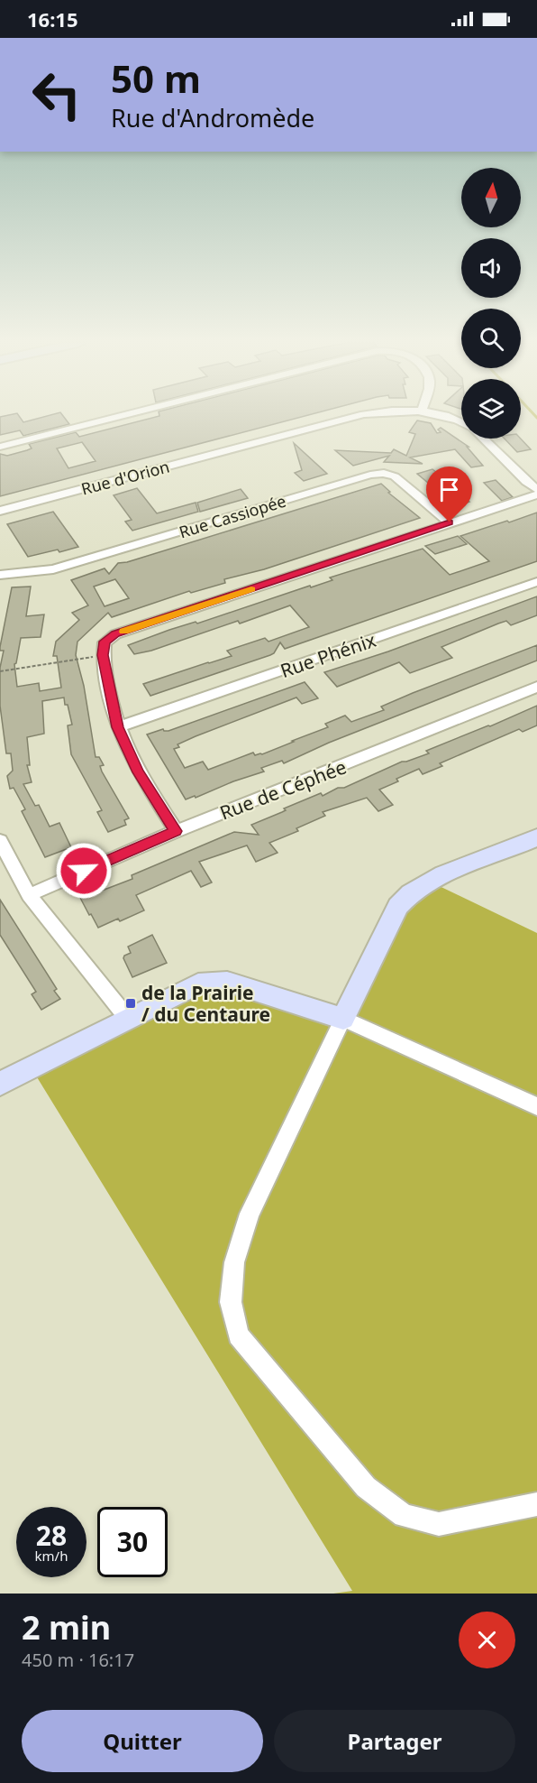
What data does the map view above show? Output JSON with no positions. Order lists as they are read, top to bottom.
{
  "streets": {
    "street": [
      "Rue d'Orion",
      "Rue Cassiopée",
      "Rue Phénix",
      "Rue de Céphée"
    ]
  },
  "places": {
    "transit": ["de la Prairie / du Centaure"]
  },
  "north": "top",
  "page": {
    "status": "16:15",
    "turn": ["50 m", "Rue d'Andromède"],
    "speed": "28 km/h",
    "limit": "30",
    "heading": ["2 min", "450 m · 16:17"],
    "buttons": ["Quitter", "Partager"]
  }
}
